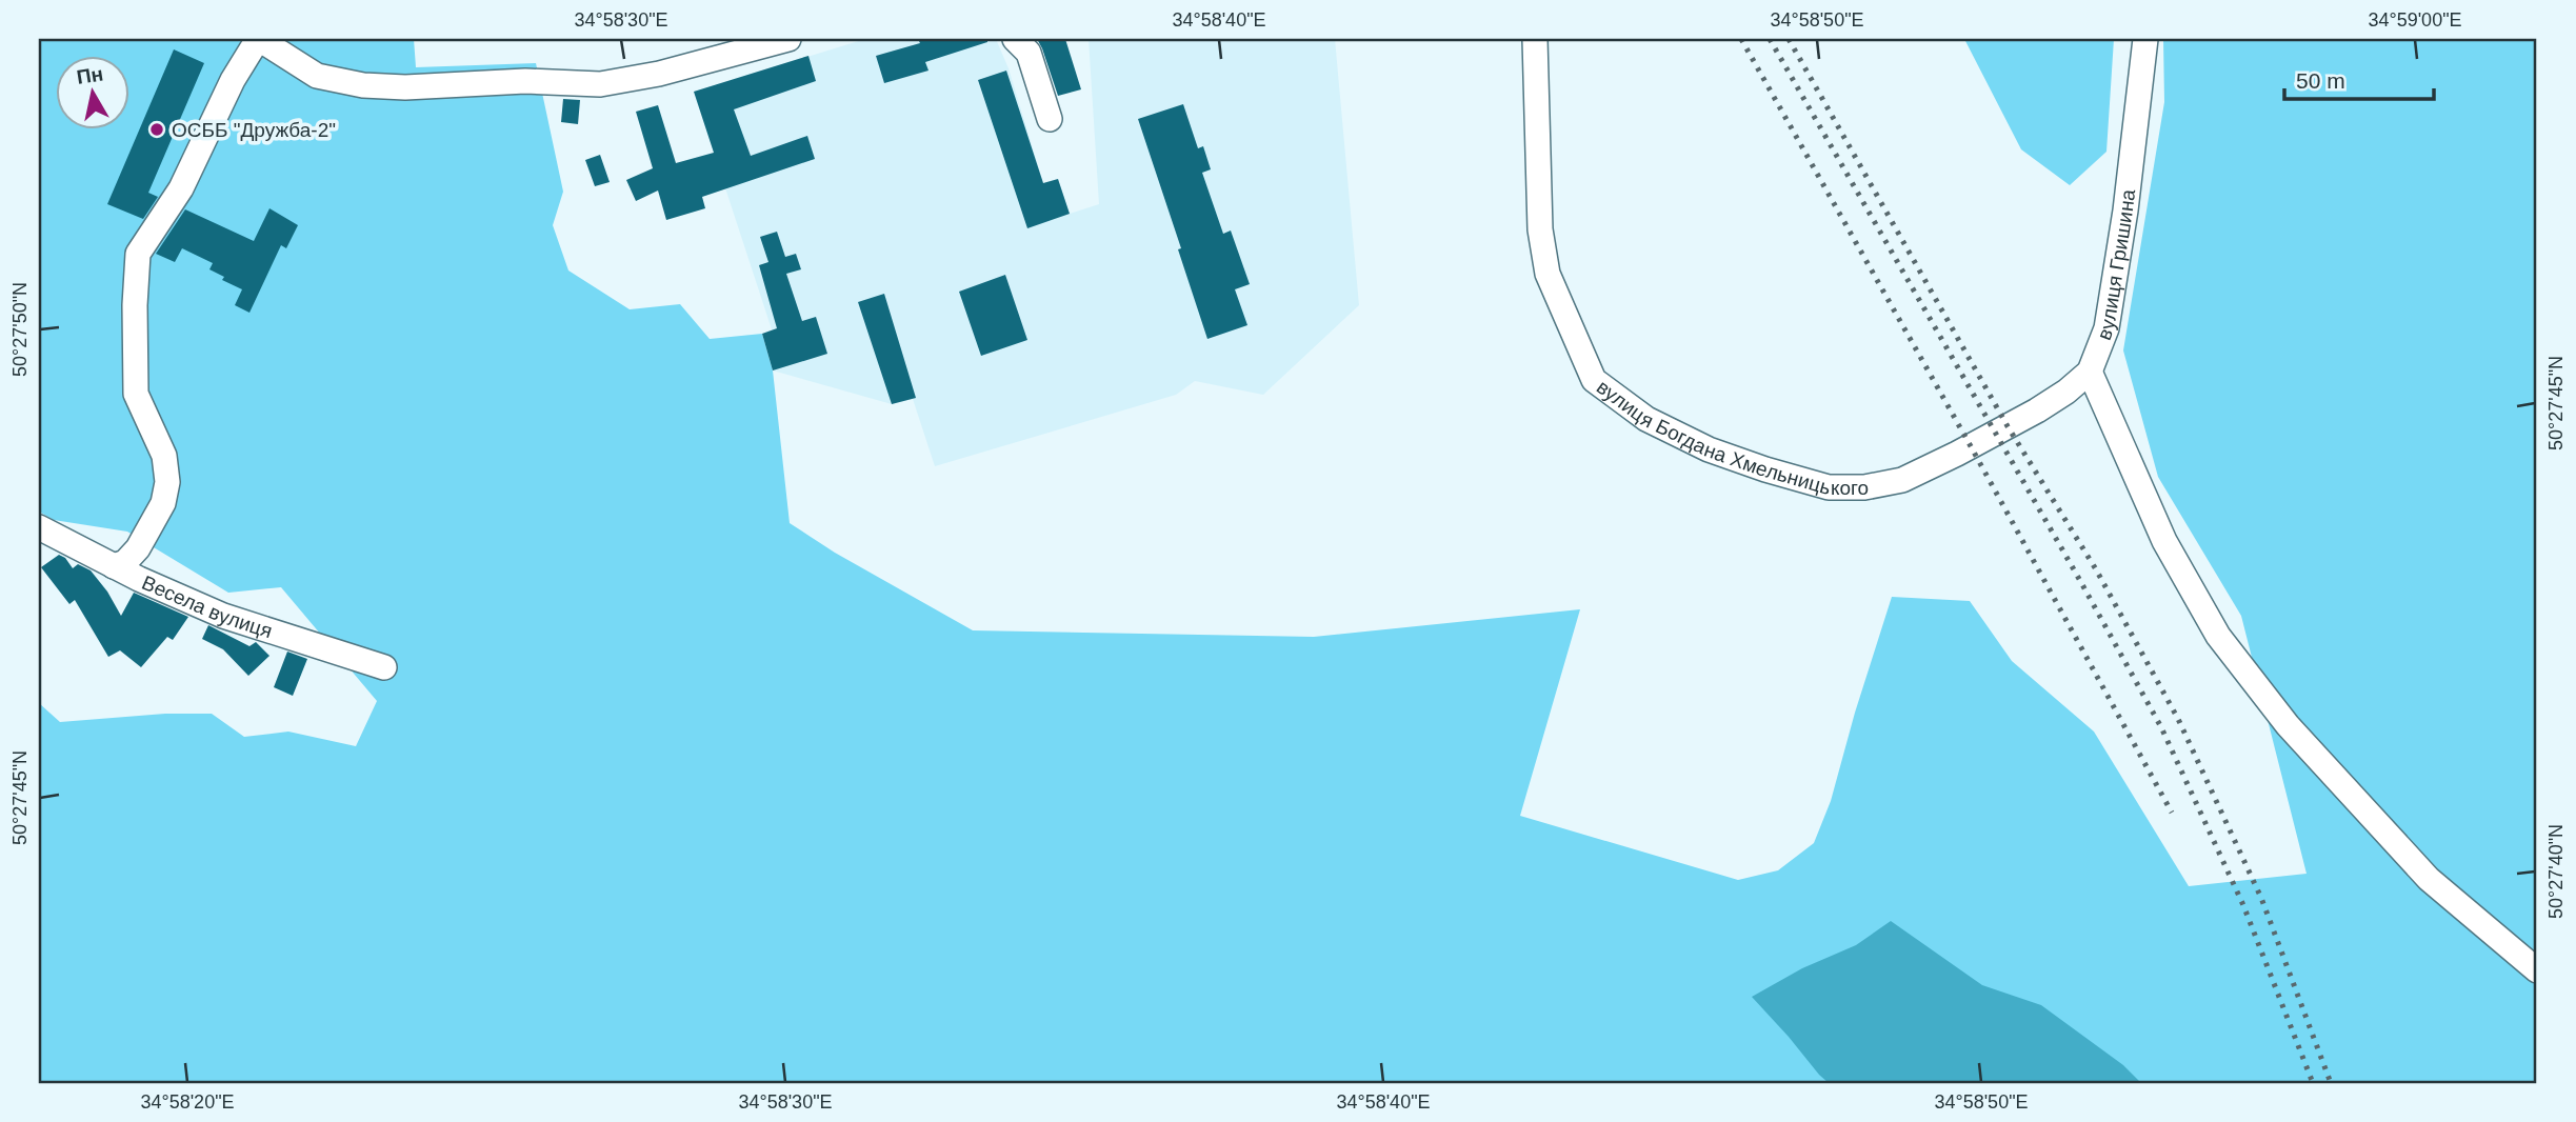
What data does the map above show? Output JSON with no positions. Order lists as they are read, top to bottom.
{
  "streets": {
    "street": ["вулиця Гришина", "вулиця Богдана Хмельницького", "Весела вулиця"]
  },
  "crossings": [
    ["вулиця Гришина", "вулиця Богдана Хмельницького"]
  ],
  "places": ["ОСББ \"Дружба-2\""],
  "scale_bar": "50 m",
  "north": "top",
  "coordinates": [
    "34°58'30\"E",
    "34°58'40\"E",
    "34°58'50\"E",
    "34°59'00\"E",
    "50°27'50\"N",
    "50°27'45\"N",
    "50°27'40\"N",
    "34°58'20\"E"
  ]
}
